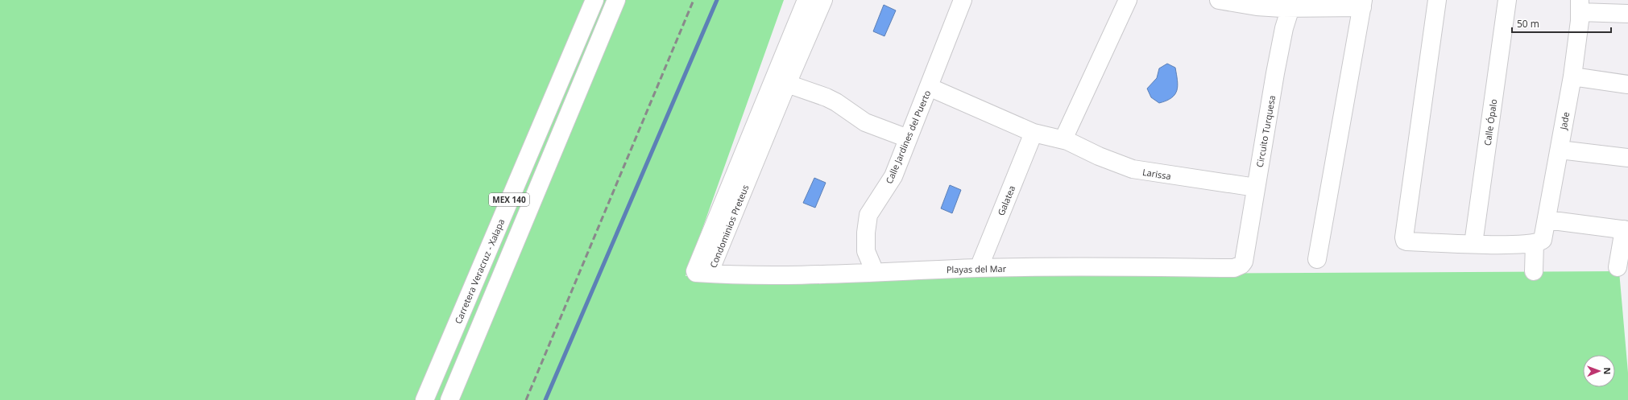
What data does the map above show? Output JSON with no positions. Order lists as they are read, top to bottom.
{
  "streets": {
    "street": [
      "Jade",
      "Calle Ópalo",
      "Circuito Turquesa",
      "Calle Jardines del Puerto",
      "Larissa",
      "MEX 140",
      "Galatea",
      "Condominios Preteus",
      "Playas del Mar",
      "Carretera Veracruz - Xalapa"
    ]
  },
  "crossings": [
    ["Circuito Turquesa", "Larissa"],
    ["Circuito Turquesa", "Playas del Mar"],
    ["Calle Jardines del Puerto", "Larissa"],
    ["Calle Jardines del Puerto", "Playas del Mar"],
    ["Larissa", "Galatea"],
    ["Galatea", "Playas del Mar"],
    ["Condominios Preteus", "Playas del Mar"]
  ],
  "scale_bar": "50 m",
  "north": "right"
}
